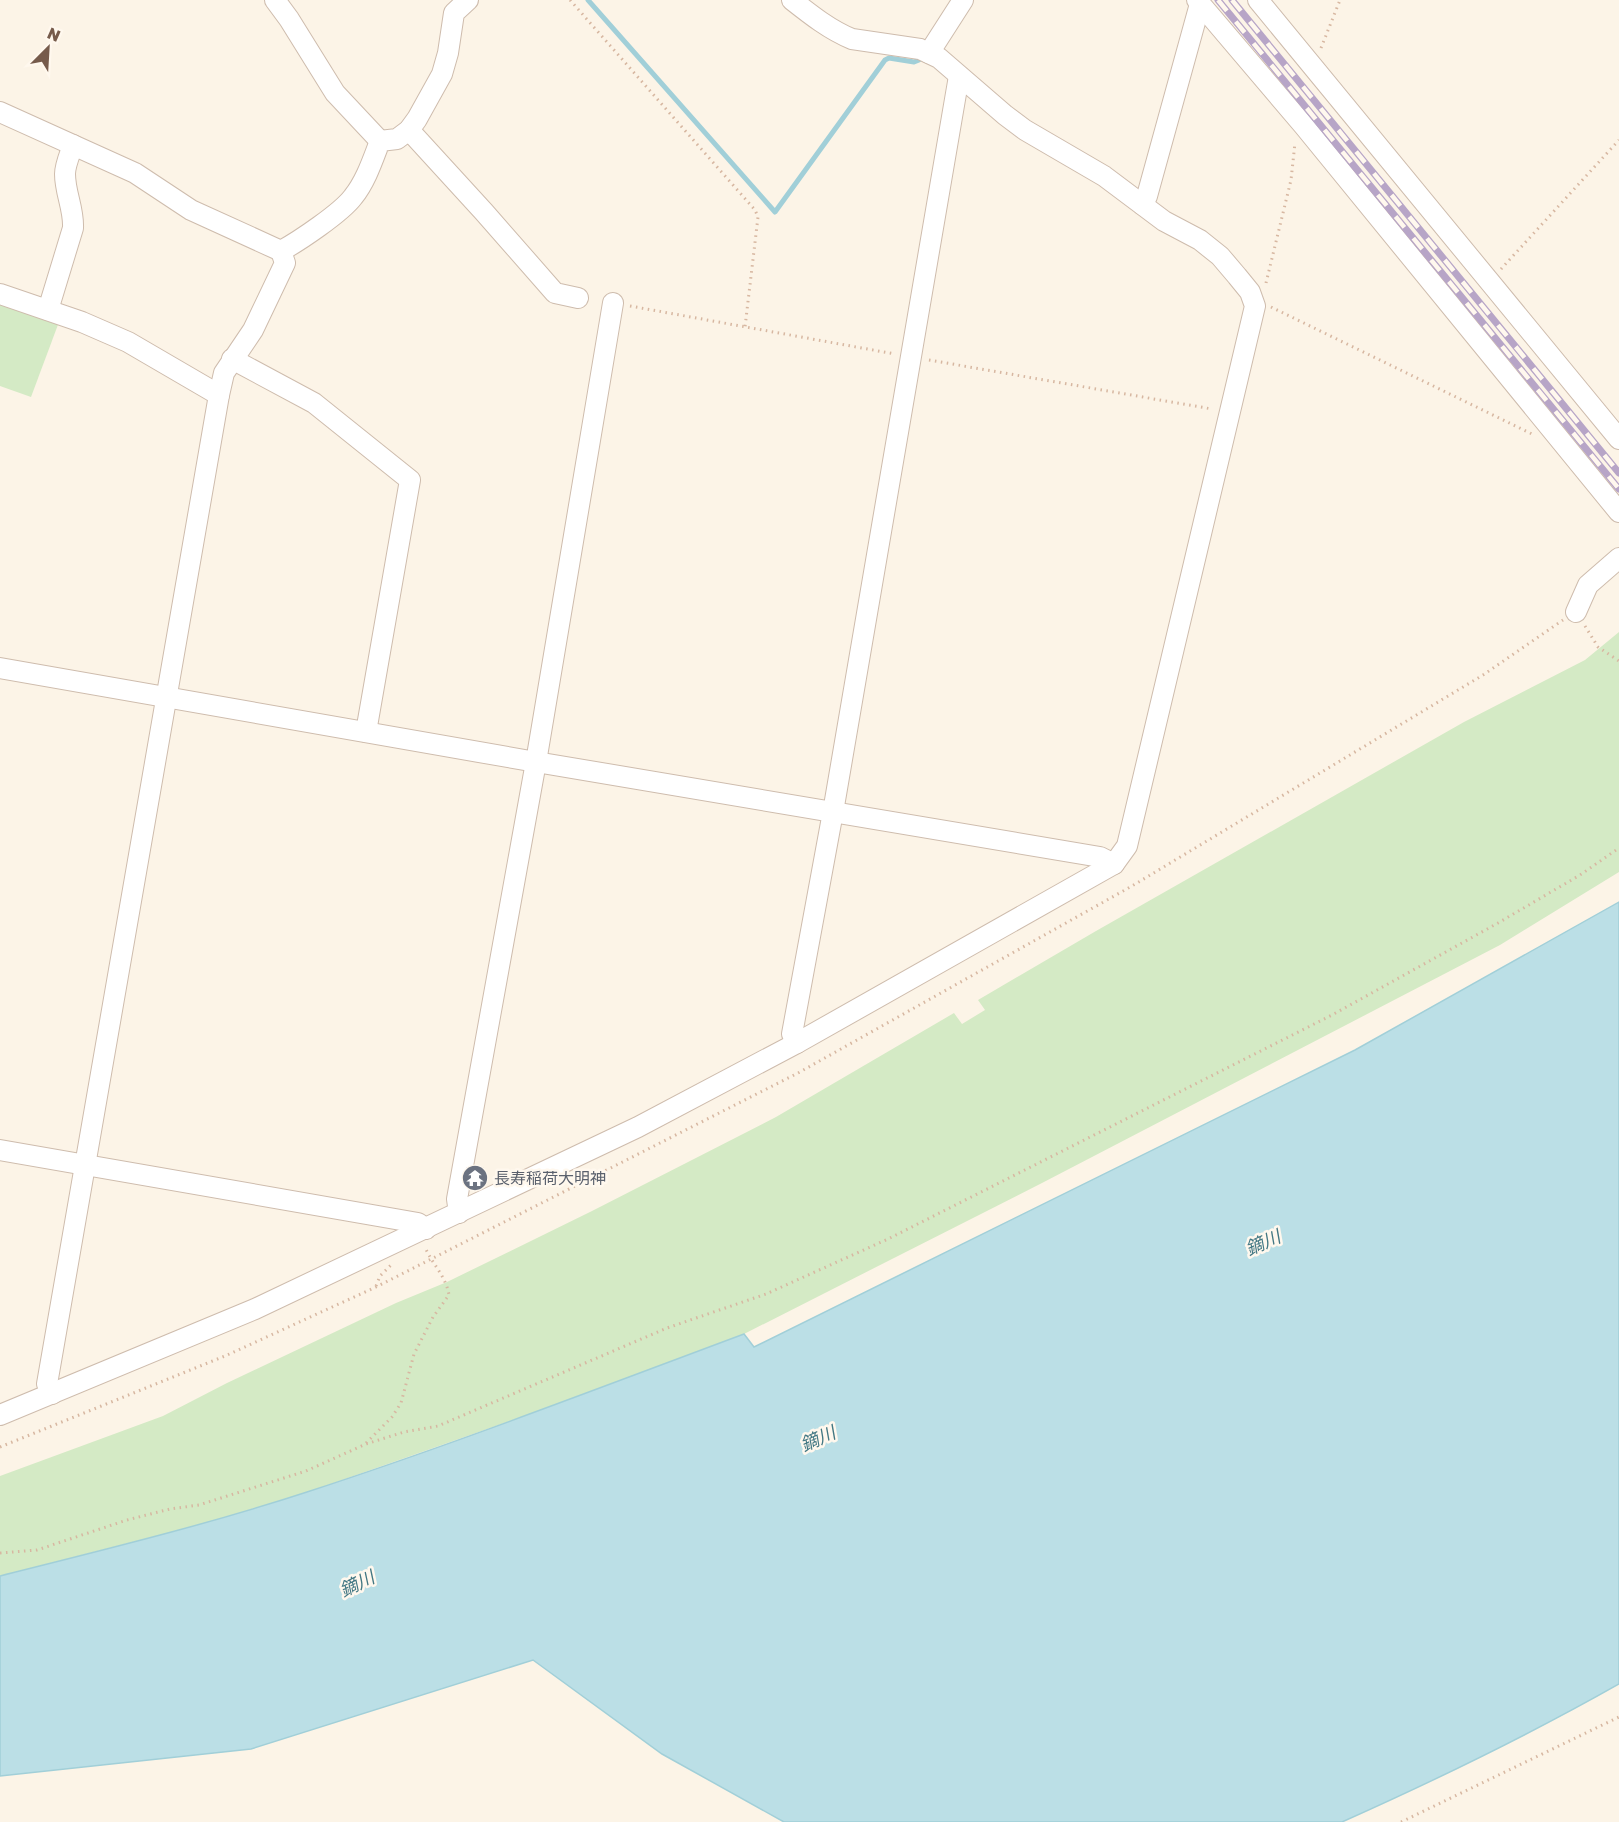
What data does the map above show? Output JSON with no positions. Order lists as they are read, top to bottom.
{
  "water": ["鏑川"],
  "places": {
    "temple": ["長寿稲荷大明神"]
  },
  "north": "top right"
}
